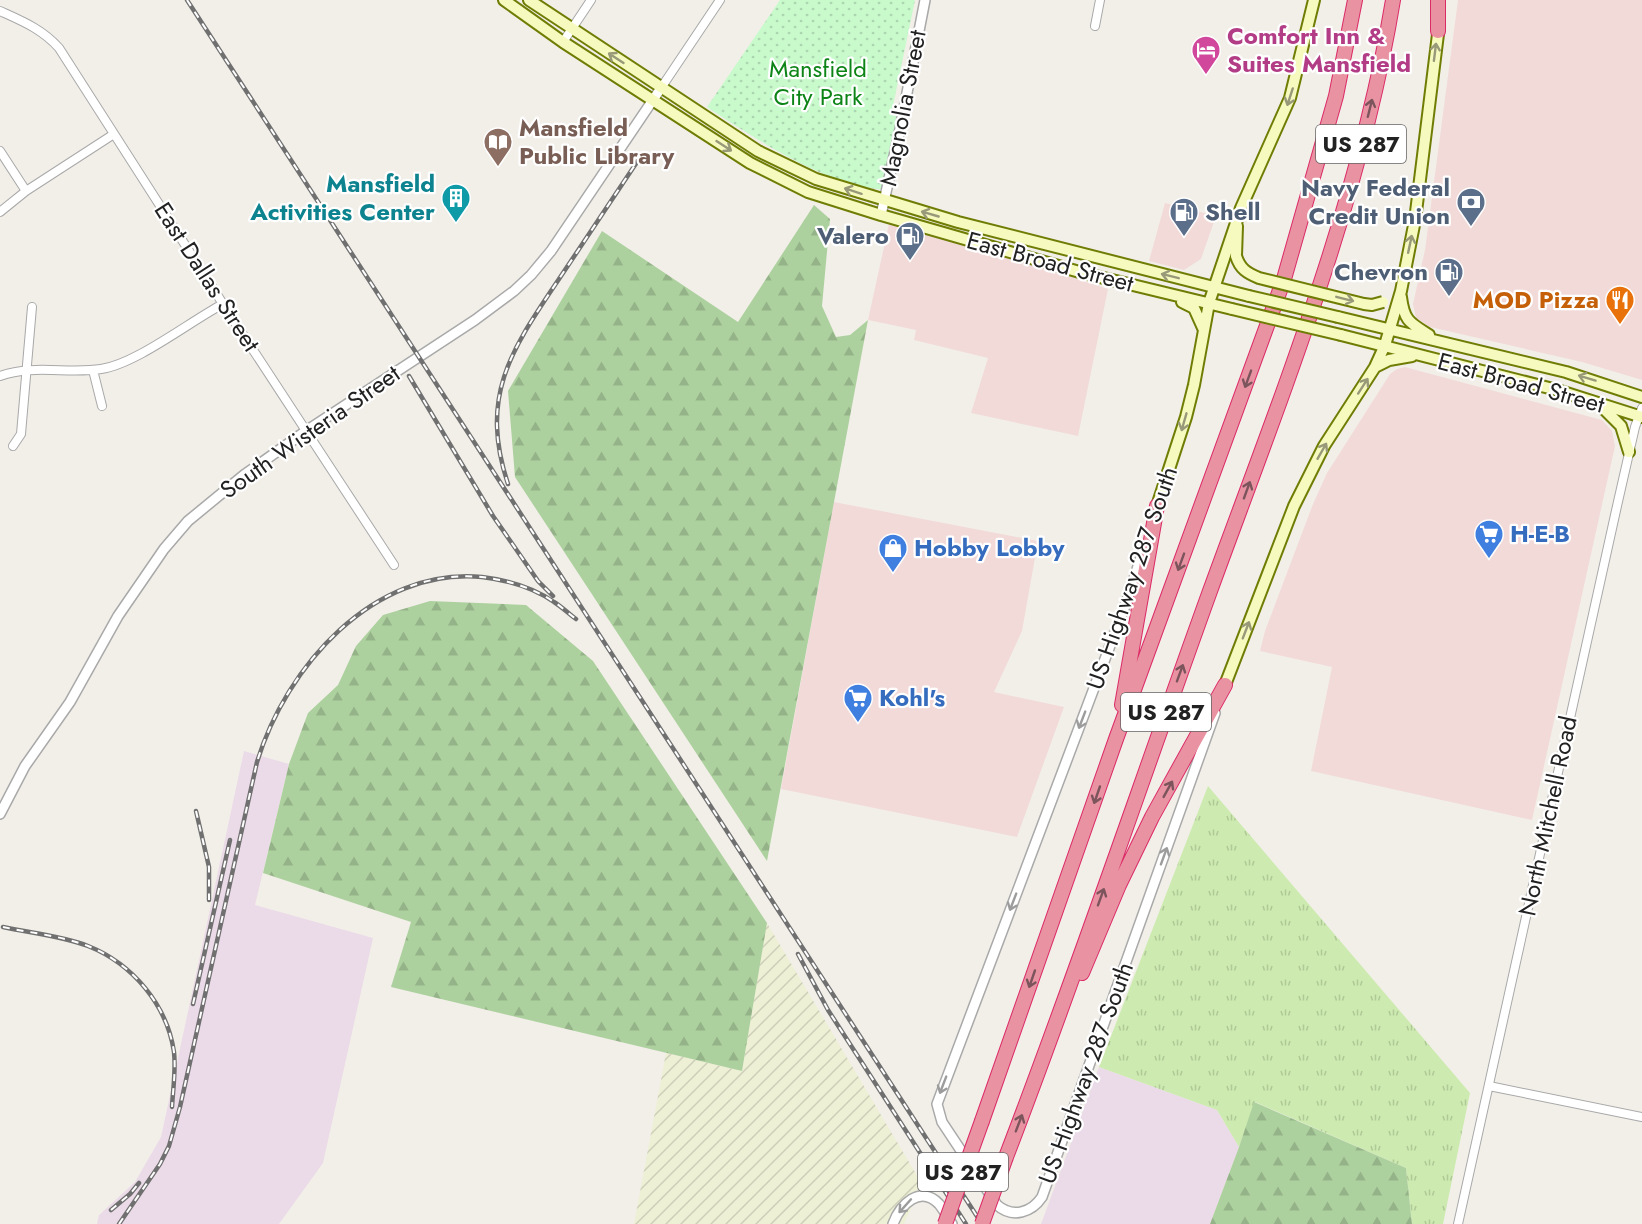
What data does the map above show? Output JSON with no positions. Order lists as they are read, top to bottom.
{
  "streets": {
    "highway": ["US 287"],
    "main road": ["East Broad Street", "US Highway 287 South"],
    "street": [
      "Magnolia Street",
      "East Dallas Street",
      "South Wisteria Street",
      "North Mitchell Road"
    ]
  },
  "crossings": [
    ["Magnolia Street", "East Broad Street"],
    ["East Broad Street", "South Wisteria Street"],
    ["East Broad Street", "US Highway 287 South"],
    ["East Broad Street", "North Mitchell Road"],
    ["East Dallas Street", "South Wisteria Street"]
  ],
  "parks": ["Mansfield City Park"],
  "places": {
    "hotel": ["Comfort Inn & Suites Mansfield"],
    "library": ["Mansfield Public Library"],
    "building": ["Mansfield Activities Center"],
    "bank": ["Navy Federal Credit Union"],
    "fuel station": ["Shell", "Valero", "Chevron"],
    "restaurant": ["MOD Pizza"],
    "supermarket": ["H-E-B", "Kohl's"],
    "shop": ["Hobby Lobby"]
  }
}
